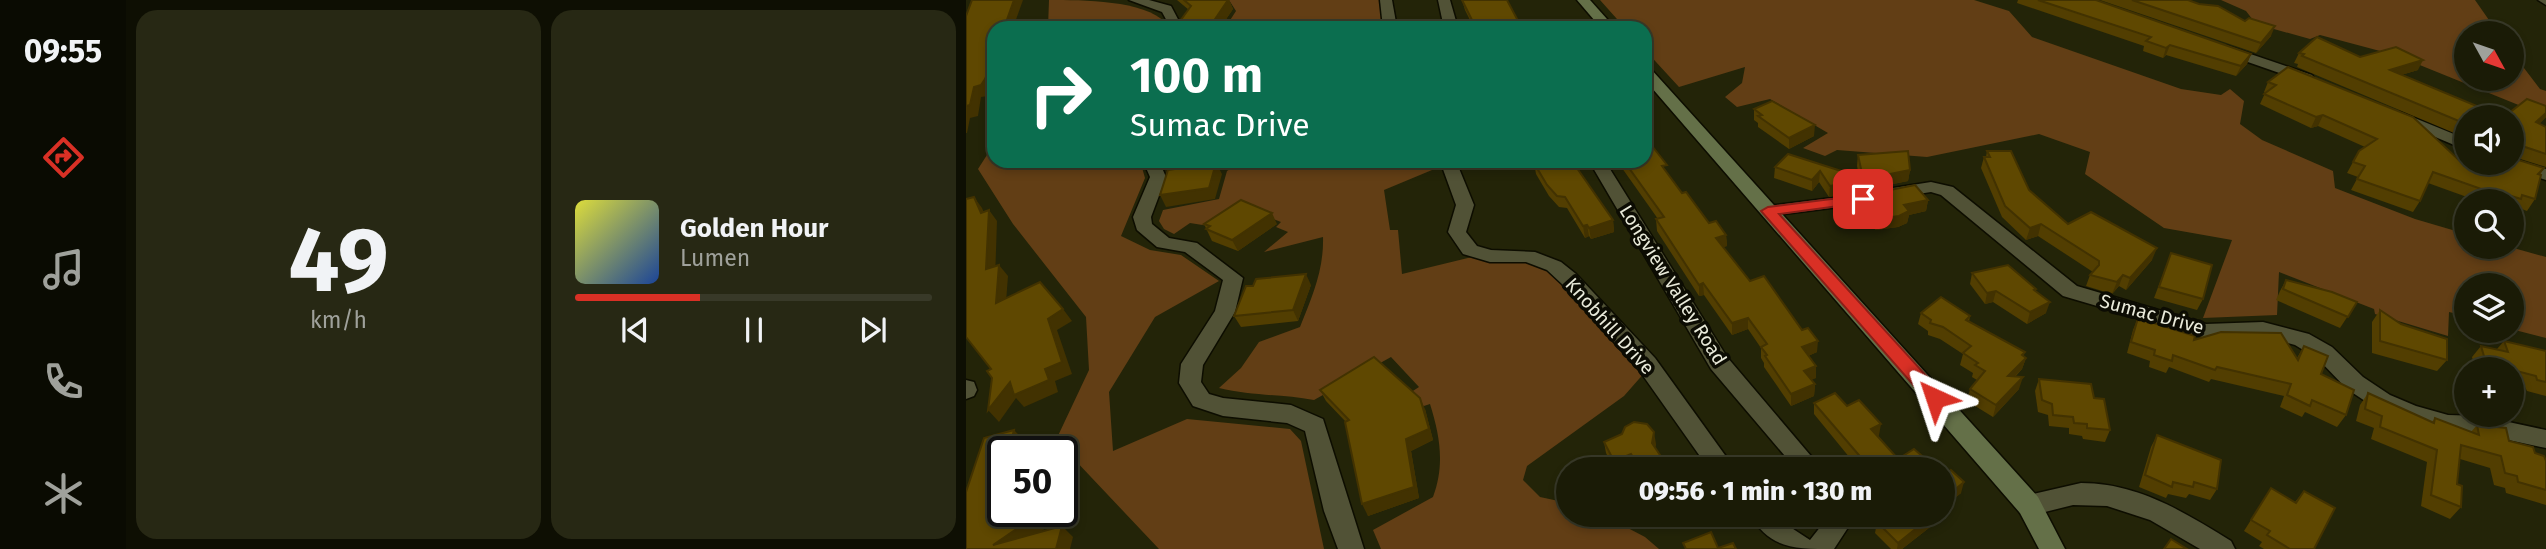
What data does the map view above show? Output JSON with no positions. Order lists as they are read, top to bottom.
{
  "streets": {
    "street": ["Longview Valley Road", "Sumac Drive", "Knobhill Drive"]
  },
  "north": "bottom right",
  "page": {
    "tabs": "09:55",
    "tile": ["49", "km/h"],
    "map_buttons": "+",
    "turn": ["100 m", "Sumac Drive"],
    "song": ["Golden Hour", "Lumen"],
    "limit": "50",
    "trip": "09:56 · 1 min · 130 m"
  }
}
